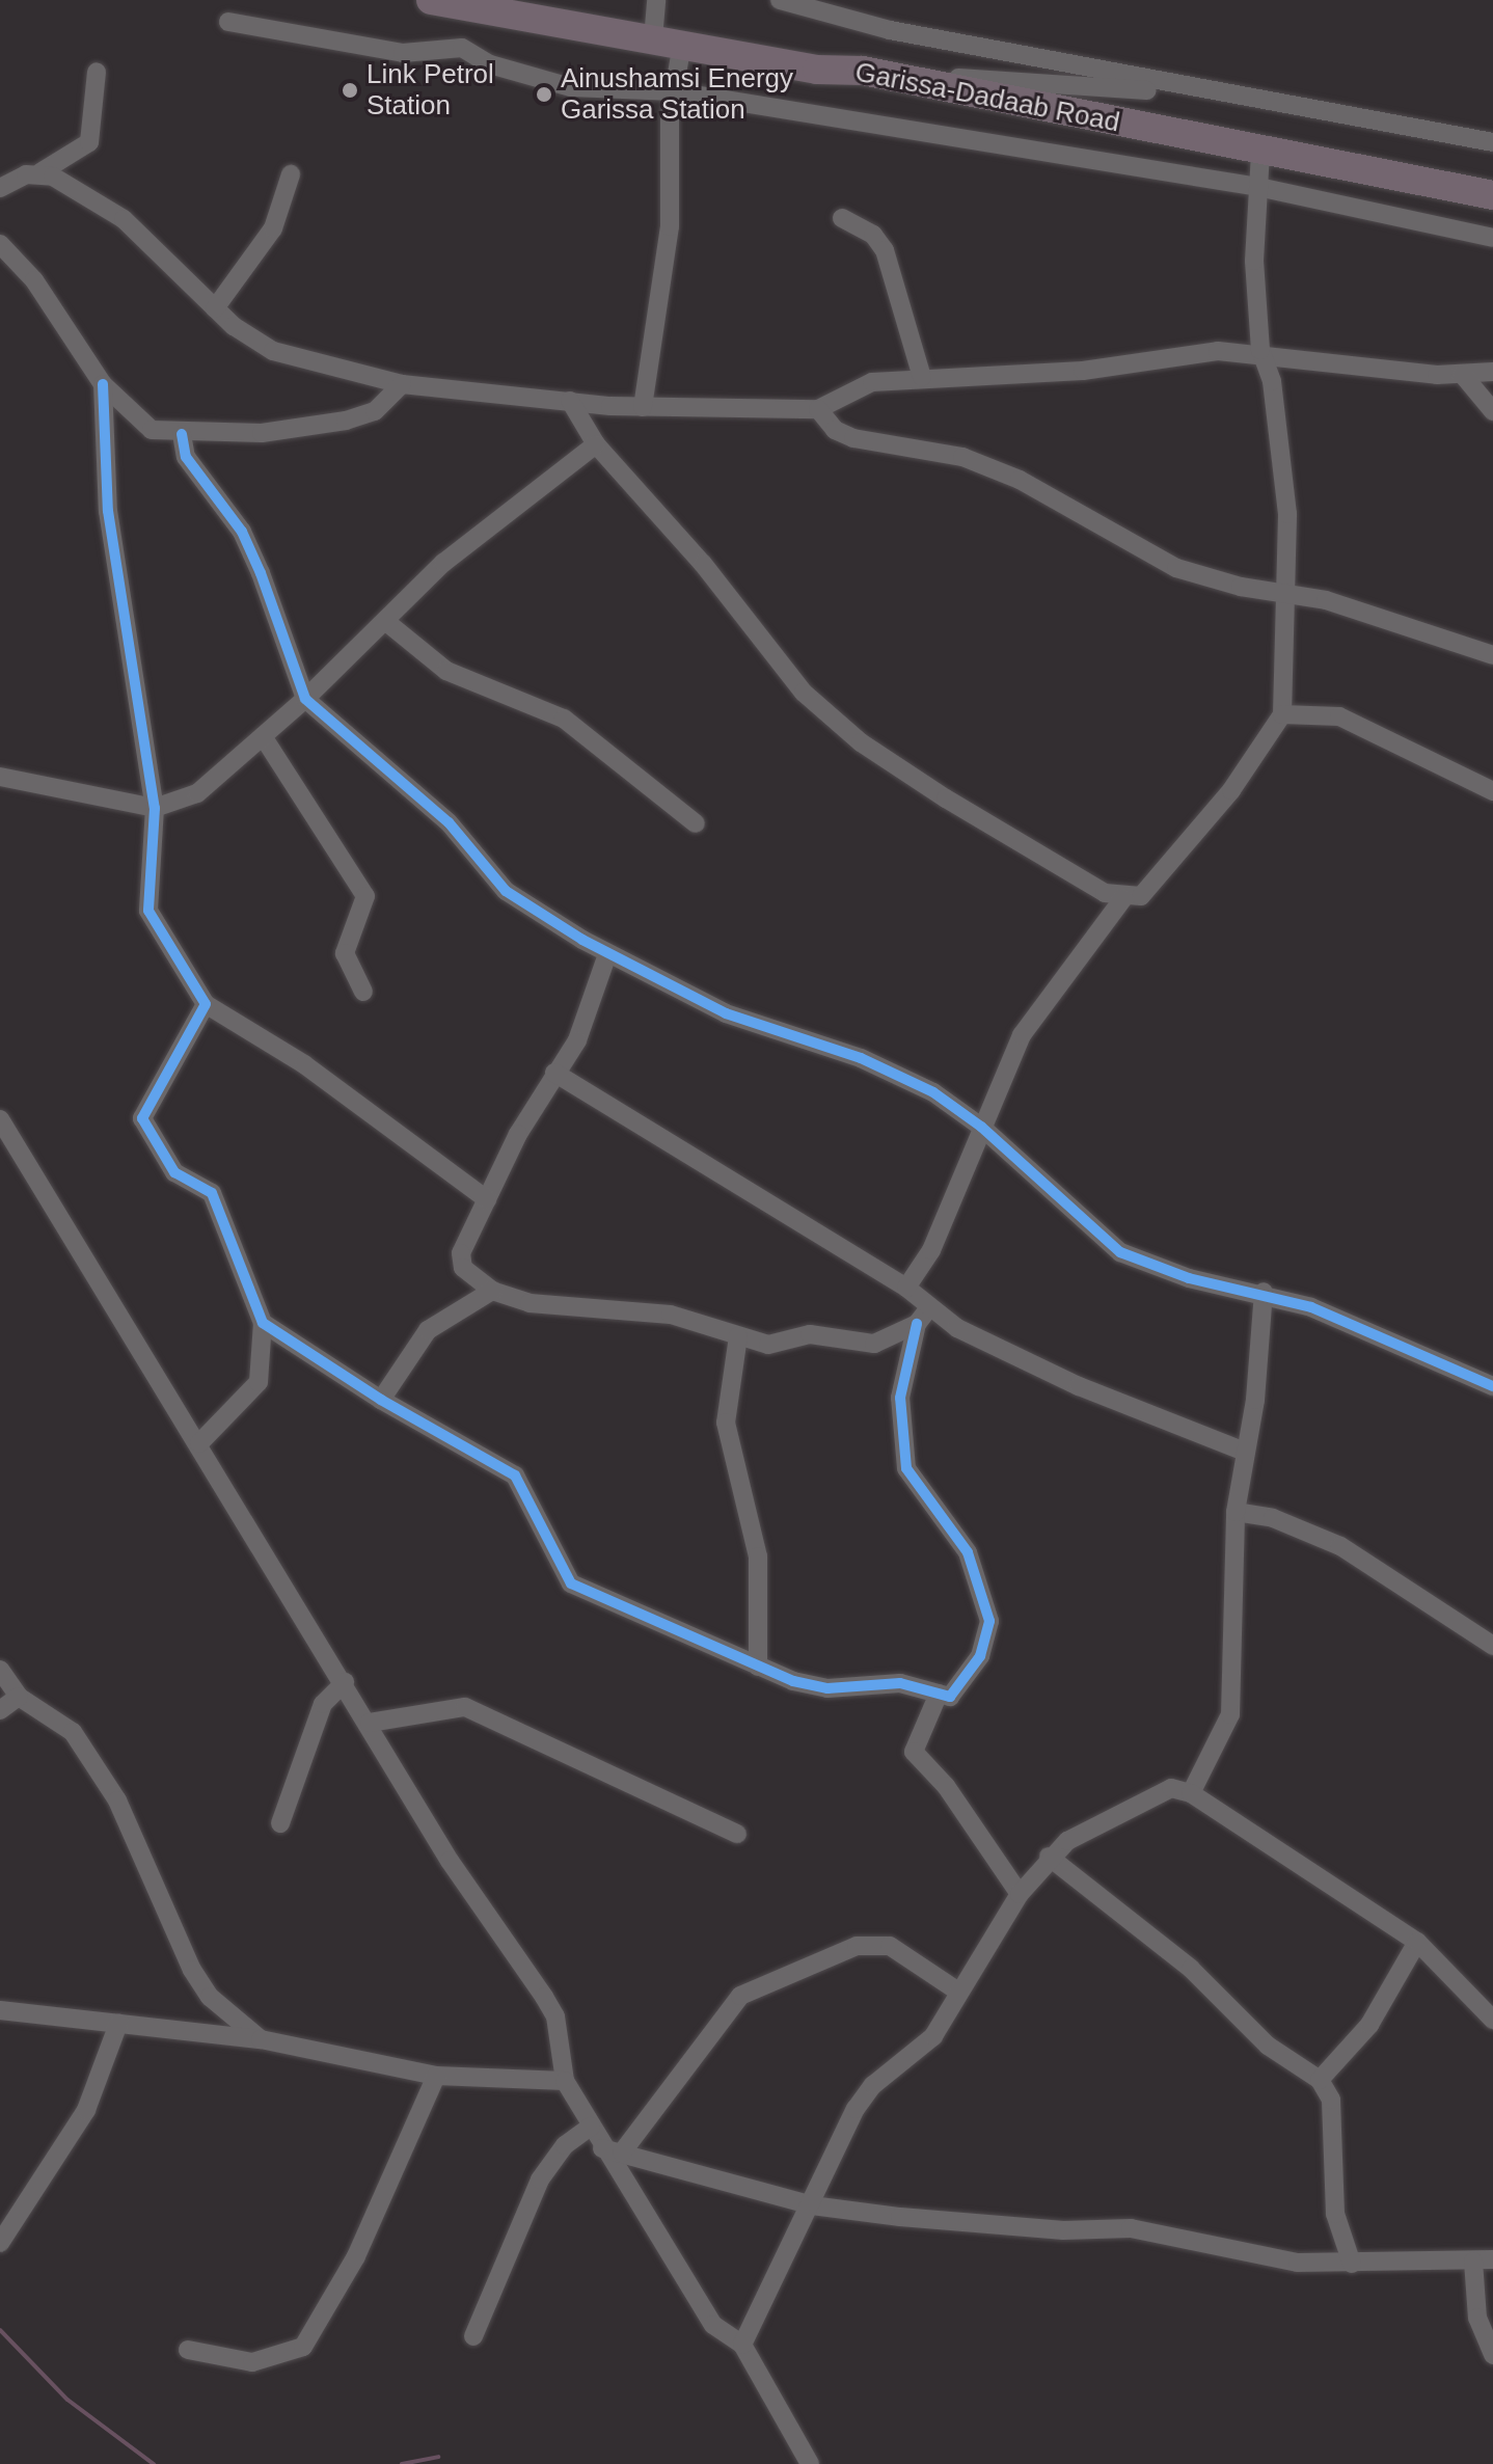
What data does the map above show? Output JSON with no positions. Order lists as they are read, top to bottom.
{
  "streets": {
    "highway": ["Garissa-Dadaab Road"]
  },
  "places": ["Link Petrol Station", "Ainushamsi Energy Garissa Station"]
}
